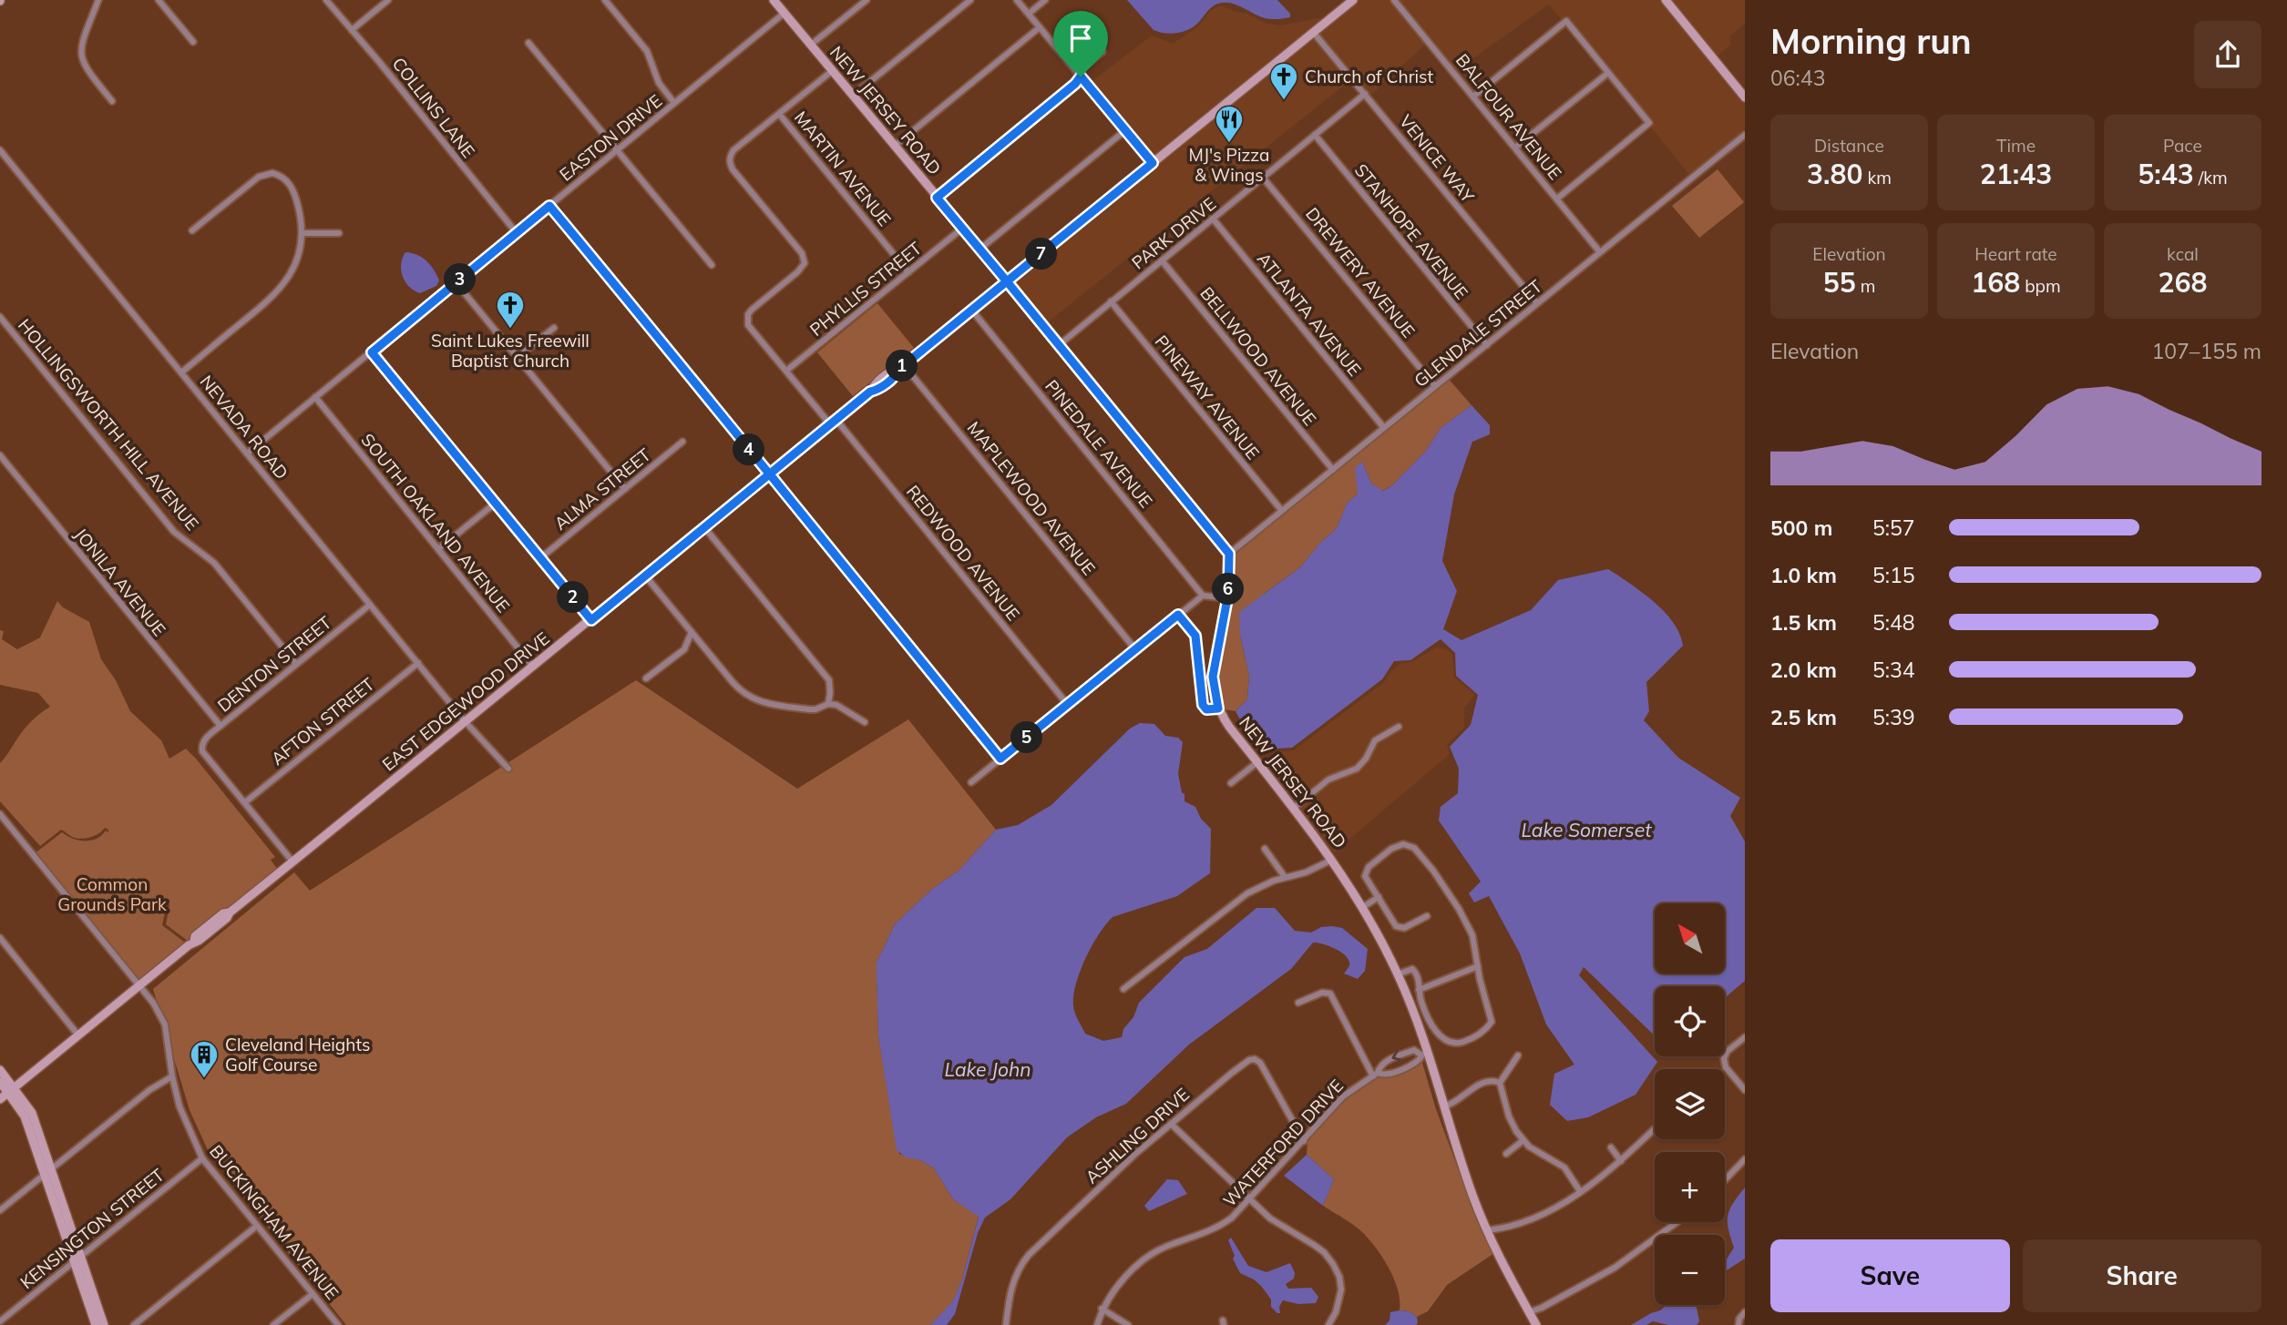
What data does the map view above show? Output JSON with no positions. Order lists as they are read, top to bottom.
{
  "streets": {
    "street": [
      "COLLINS LANE",
      "NEW JERSEY ROAD",
      "BALFOUR AVENUE",
      "EASTON DRIVE",
      "VENICE WAY",
      "MARTIN AVENUE",
      "STANHOPE AVENUE",
      "PARK DRIVE",
      "DREWERY AVENUE",
      "PHYLLIS STREET",
      "ATLANTA AVENUE",
      "GLENDALE STREET",
      "BELLWOOD AVENUE",
      "PINEWAY AVENUE",
      "HOLLINGSWORTH HILL AVENUE",
      "NEVADA ROAD",
      "PINEDALE AVENUE",
      "ALMA STREET",
      "MAPLEWOOD AVENUE",
      "SOUTH OAKLAND AVENUE",
      "REDWOOD AVENUE",
      "JONILA AVENUE",
      "DENTON STREET",
      "EAST EDGEWOOD DRIVE",
      "AFTON STREET",
      "ASHLING DRIVE",
      "WATERFORD DRIVE",
      "BUCKINGHAM AVENUE",
      "KENSINGTON STREET"
    ]
  },
  "crossings": [
    ["COLLINS LANE", "EASTON DRIVE"],
    ["NEW JERSEY ROAD", "EASTON DRIVE"],
    ["NEW JERSEY ROAD", "PARK DRIVE"],
    ["NEW JERSEY ROAD", "PHYLLIS STREET"],
    ["NEW JERSEY ROAD", "GLENDALE STREET"],
    ["NEW JERSEY ROAD", "EAST EDGEWOOD DRIVE"],
    ["NEW JERSEY ROAD", "WATERFORD DRIVE"],
    ["BALFOUR AVENUE", "GLENDALE STREET"],
    ["EASTON DRIVE", "NEVADA ROAD"],
    ["EASTON DRIVE", "SOUTH OAKLAND AVENUE"],
    ["VENICE WAY", "PARK DRIVE"],
    ["VENICE WAY", "GLENDALE STREET"],
    ["VENICE WAY", "EAST EDGEWOOD DRIVE"],
    ["MARTIN AVENUE", "PHYLLIS STREET"],
    ["MARTIN AVENUE", "REDWOOD AVENUE"],
    ["STANHOPE AVENUE", "PARK DRIVE"],
    ["STANHOPE AVENUE", "GLENDALE STREET"],
    ["PARK DRIVE", "DREWERY AVENUE"],
    ["PARK DRIVE", "ATLANTA AVENUE"],
    ["PARK DRIVE", "BELLWOOD AVENUE"],
    ["PARK DRIVE", "PINEWAY AVENUE"],
    ["DREWERY AVENUE", "GLENDALE STREET"],
    ["PHYLLIS STREET", "REDWOOD AVENUE"],
    ["ATLANTA AVENUE", "GLENDALE STREET"],
    ["GLENDALE STREET", "BELLWOOD AVENUE"],
    ["GLENDALE STREET", "PINEWAY AVENUE"],
    ["HOLLINGSWORTH HILL AVENUE", "DENTON STREET"],
    ["NEVADA ROAD", "DENTON STREET"],
    ["NEVADA ROAD", "EAST EDGEWOOD DRIVE"],
    ["NEVADA ROAD", "AFTON STREET"],
    ["PINEDALE AVENUE", "EAST EDGEWOOD DRIVE"],
    ["MAPLEWOOD AVENUE", "EAST EDGEWOOD DRIVE"],
    ["SOUTH OAKLAND AVENUE", "EAST EDGEWOOD DRIVE"],
    ["REDWOOD AVENUE", "EAST EDGEWOOD DRIVE"],
    ["JONILA AVENUE", "DENTON STREET"],
    ["DENTON STREET", "AFTON STREET"],
    ["EAST EDGEWOOD DRIVE", "BUCKINGHAM AVENUE"],
    ["ASHLING DRIVE", "WATERFORD DRIVE"],
    ["BUCKINGHAM AVENUE", "KENSINGTON STREET"]
  ],
  "water": ["Lake Somerset", "Lake John"],
  "parks": ["Common Grounds Park"],
  "places": {
    "church": ["Church of Christ", "Saint Lukes Freewill Baptist Church"],
    "restaurant": ["MJ's Pizza & Wings"],
    "building": ["Cleveland Heights Golf Course"]
  },
  "north": "top left",
  "page": {
    "heading": ["Morning run", "06:43"],
    "stats": [
      ["Distance", "3.80 km"],
      ["Time", "21:43"],
      ["Pace", "5:43 /km"],
      ["Elevation", "55 m"],
      ["Heart rate", "168 bpm"],
      ["kcal", "268"]
    ],
    "pins": [
      "7",
      "3",
      "1",
      "4",
      "6",
      "2",
      "5"
    ],
    "chart": ["Elevation", "107–155 m"],
    "list": [
      {
        "name": "500 m",
        "note": "5:57"
      },
      {
        "name": "1.0 km",
        "note": "5:15"
      },
      {
        "name": "1.5 km",
        "note": "5:48"
      },
      {
        "name": "2.0 km",
        "note": "5:34"
      },
      {
        "name": "2.5 km",
        "note": "5:39"
      }
    ],
    "map_buttons": ["+", "−"],
    "buttons": ["Save", "Share"]
  }
}
